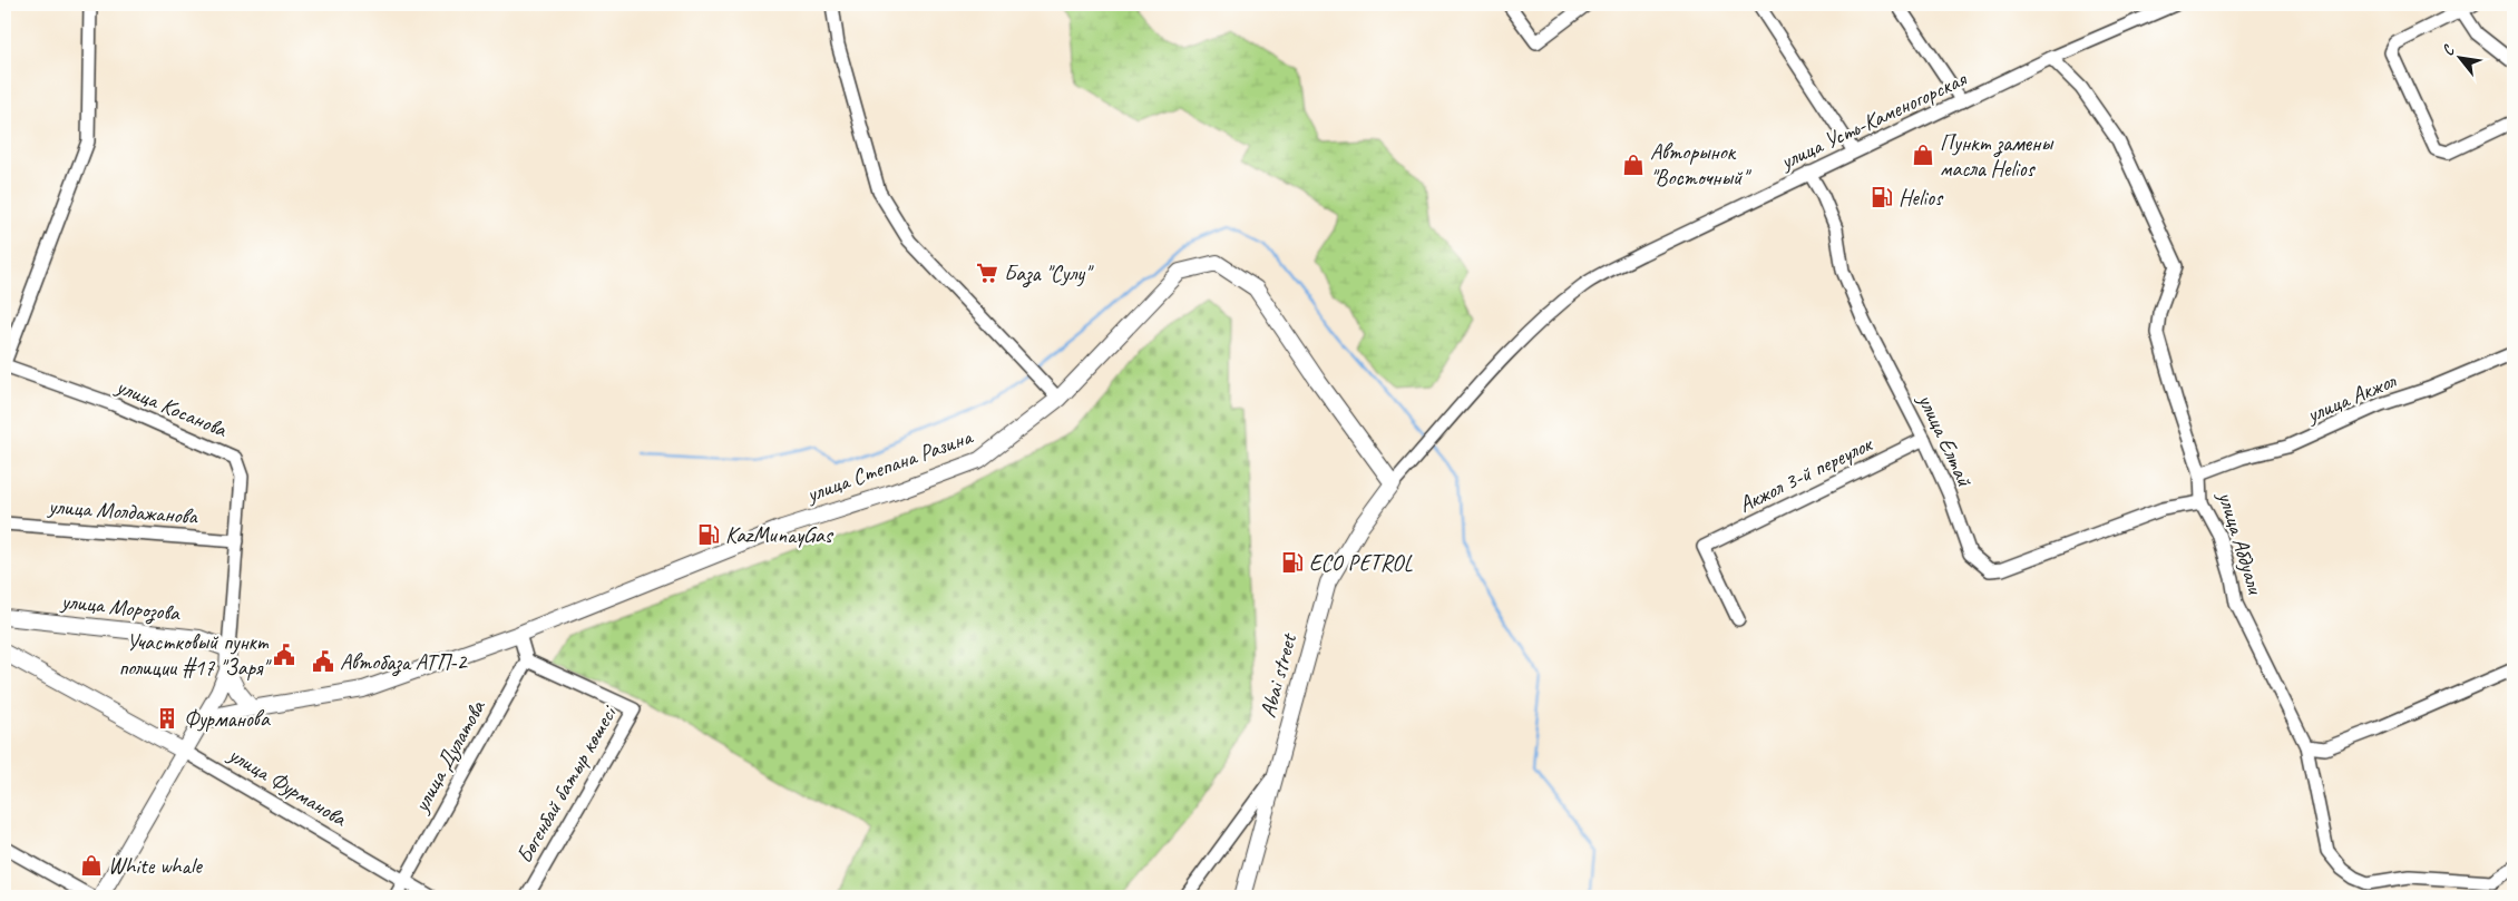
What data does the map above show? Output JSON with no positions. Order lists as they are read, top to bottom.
{
  "streets": {
    "main road": [
      "улица Степана Разина",
      "улица Морозова",
      "Abai street",
      "улица Фурманова"
    ],
    "street": [
      "улица Усть-Каменогорская",
      "улица Акжол",
      "улица Косанова",
      "улица Елтай",
      "Акжол 3-й переулок",
      "улица Молдажанова",
      "улица Абдуали",
      "улица Дулатова",
      "Бөгенбай батыр көшесі"
    ]
  },
  "crossings": [
    ["улица Усть-Каменогорская", "улица Елтай"],
    ["улица Усть-Каменогорская", "улица Степана Разина"],
    ["улица Усть-Каменогорская", "улица Абдуали"],
    ["улица Усть-Каменогорская", "Abai street"],
    ["улица Акжол", "улица Абдуали"],
    ["улица Косанова", "улица Молдажанова"],
    ["улица Косанова", "улица Морозова"],
    ["улица Елтай", "Акжол 3-й переулок"],
    ["улица Елтай", "улица Абдуали"],
    ["улица Степана Разина", "Abai street"],
    ["улица Дулатова", "Бөгенбай батыр көшесі"],
    ["улица Дулатова", "улица Фурманова"]
  ],
  "places": {
    "shop": ["Пункт замены масла Helios", "Авторынок \"Восточный\"", "White whale"],
    "fuel station": ["Helios", "KazMunayGas", "ECO PETROL"],
    "supermarket": ["База \"Сулу\""],
    "public building": ["Участковый пункт полиции #17 \"Заря\"", "Автобаза АТП-2"],
    "building": ["Фурманова"]
  },
  "north": "top left"
}
